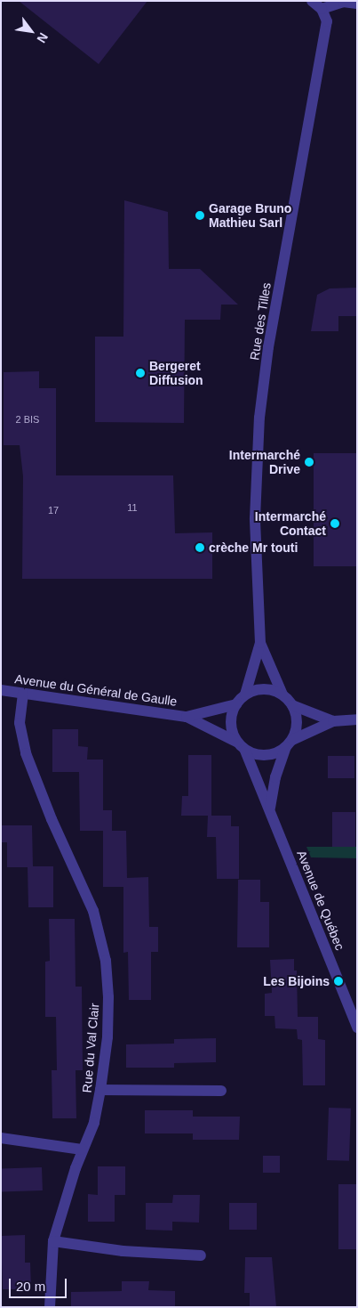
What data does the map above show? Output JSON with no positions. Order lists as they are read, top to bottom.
{
  "streets": {
    "street": [
      "Rue des Tilles",
      "Avenue du Général de Gaulle",
      "Avenue de Québec",
      "Rue du Val Clair"
    ]
  },
  "crossings": [
    ["Rue des Tilles", "Avenue du Général de Gaulle"],
    ["Rue des Tilles", "Avenue de Québec"],
    ["Avenue du Général de Gaulle", "Avenue de Québec"],
    ["Avenue du Général de Gaulle", "Rue du Val Clair"]
  ],
  "places": [
    "Garage Bruno Mathieu Sarl",
    "Bergeret Diffusion",
    "Intermarché Drive",
    "Intermarché Contact",
    "crèche Mr touti",
    "Les Bijoins"
  ],
  "house_numbers": ["2 BIS", "11", "17"],
  "scale_bar": "20 m",
  "north": "bottom right"
}
